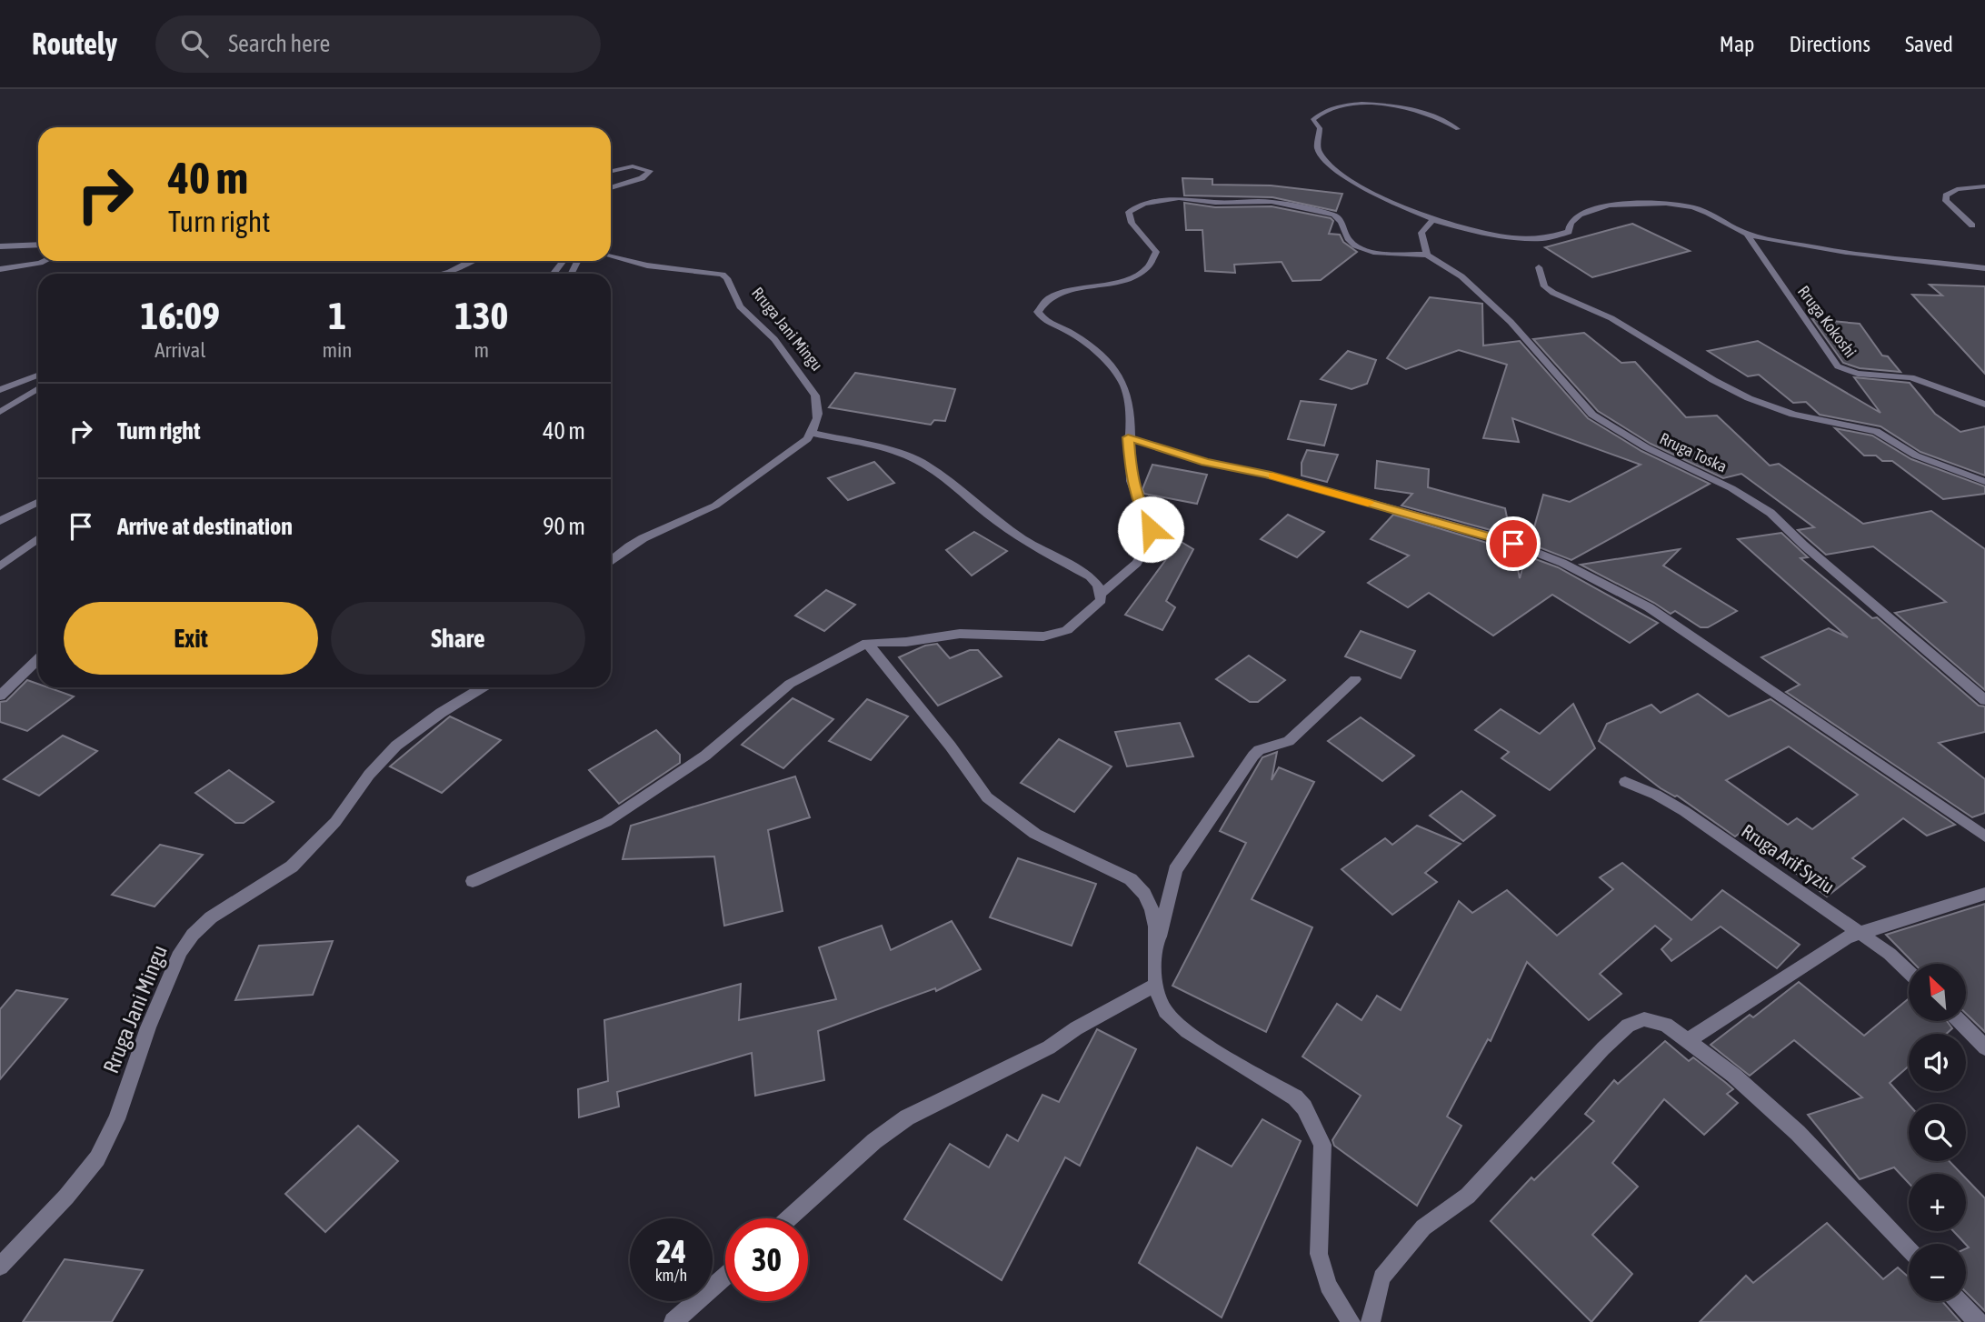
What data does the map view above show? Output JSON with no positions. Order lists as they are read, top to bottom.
{
  "streets": {
    "street": [
      "Rruga Kokoshi",
      "Rruga Jani Mingu",
      "Rruga Toska",
      "Rruga Arif Syziu"
    ]
  },
  "north": "top left",
  "page": {
    "header": "Routely",
    "search": "Search here",
    "nav": ["Map", "Directions", "Saved"],
    "turn": ["40 m", "Turn right"],
    "eta": [
      "16:09",
      "Arrival",
      "1",
      "min",
      "130",
      "m"
    ],
    "list": [
      {
        "name": "Turn right",
        "value": "40 m"
      },
      {
        "name": "Arrive at destination",
        "value": "90 m"
      }
    ],
    "buttons": ["Exit", "Share"],
    "map_buttons": ["+", "−"],
    "speed": "24 km/h",
    "limit": "30"
  }
}
